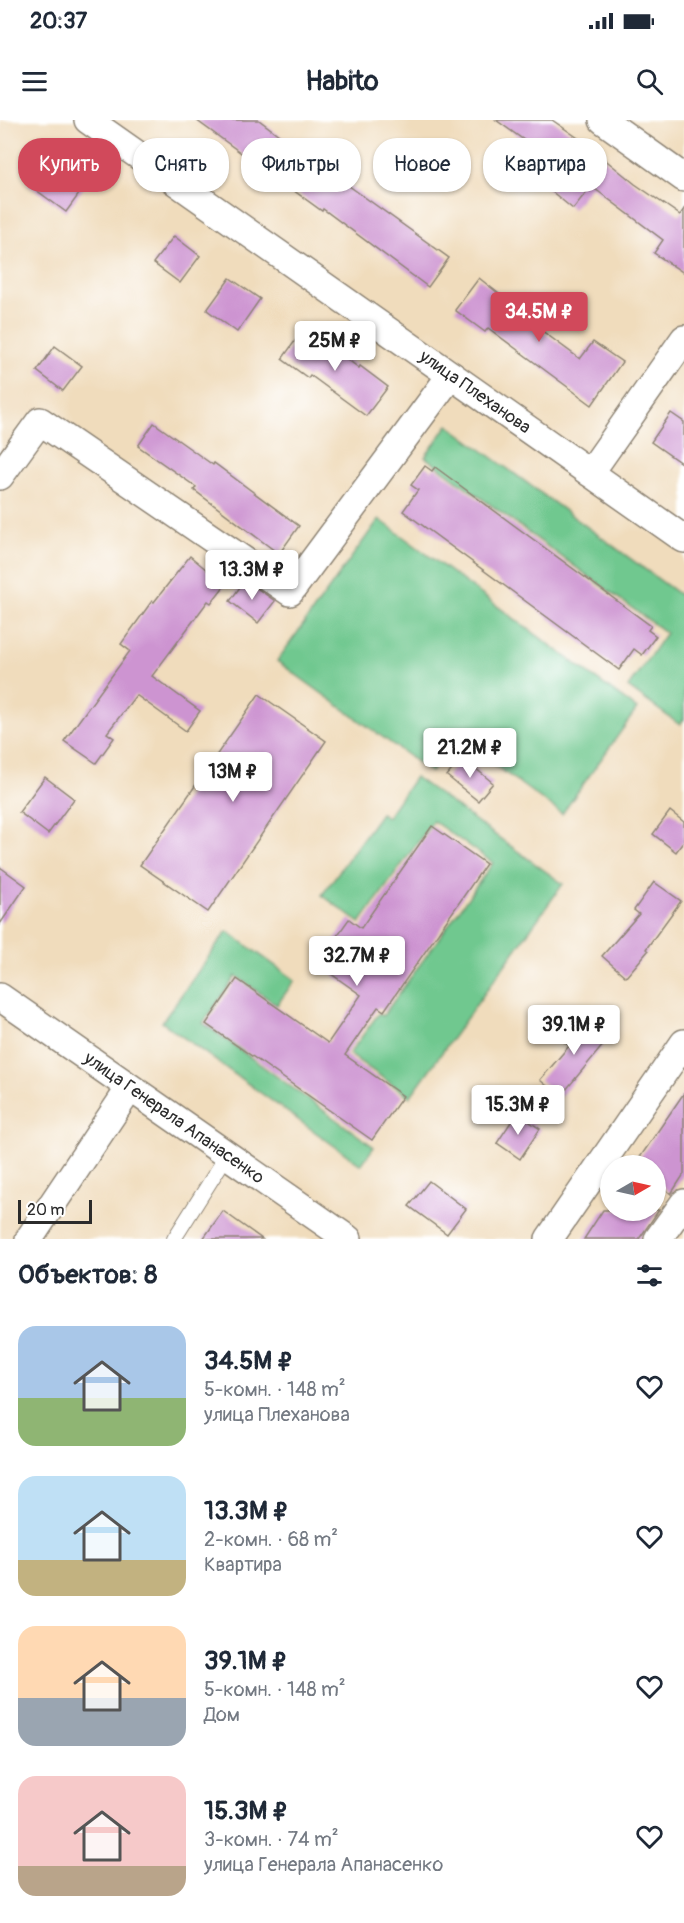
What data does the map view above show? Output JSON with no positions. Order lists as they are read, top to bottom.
{
  "streets": {
    "street": ["улица Плеханова", "улица Генерала Апанасенко"]
  },
  "scale_bar": "20 m",
  "north": "right",
  "page": {
    "status": "20:37",
    "header": "Habito",
    "chip": [
      "Купить",
      "Снять",
      "Фильтры",
      "Новое",
      "Квартира"
    ],
    "price": [
      "34.5M ₽",
      "25M ₽",
      "13.3M ₽",
      "21.2M ₽",
      "13M ₽",
      "32.7M ₽",
      "39.1M ₽",
      "15.3M ₽"
    ],
    "scale": "20 m",
    "heading": "Объектов: 8",
    "list": [
      {
        "name": "34.5M ₽",
        "note": "5-комн. · 148 m² · улица Плеханова"
      },
      {
        "name": "13.3M ₽",
        "note": "2-комн. · 68 m² · Квартира"
      },
      {
        "name": "39.1M ₽",
        "note": "5-комн. · 148 m² · Дом"
      },
      {
        "name": "15.3M ₽",
        "note": "3-комн. · 74 m² · улица Генерала Апанасенко"
      }
    ]
  }
}
